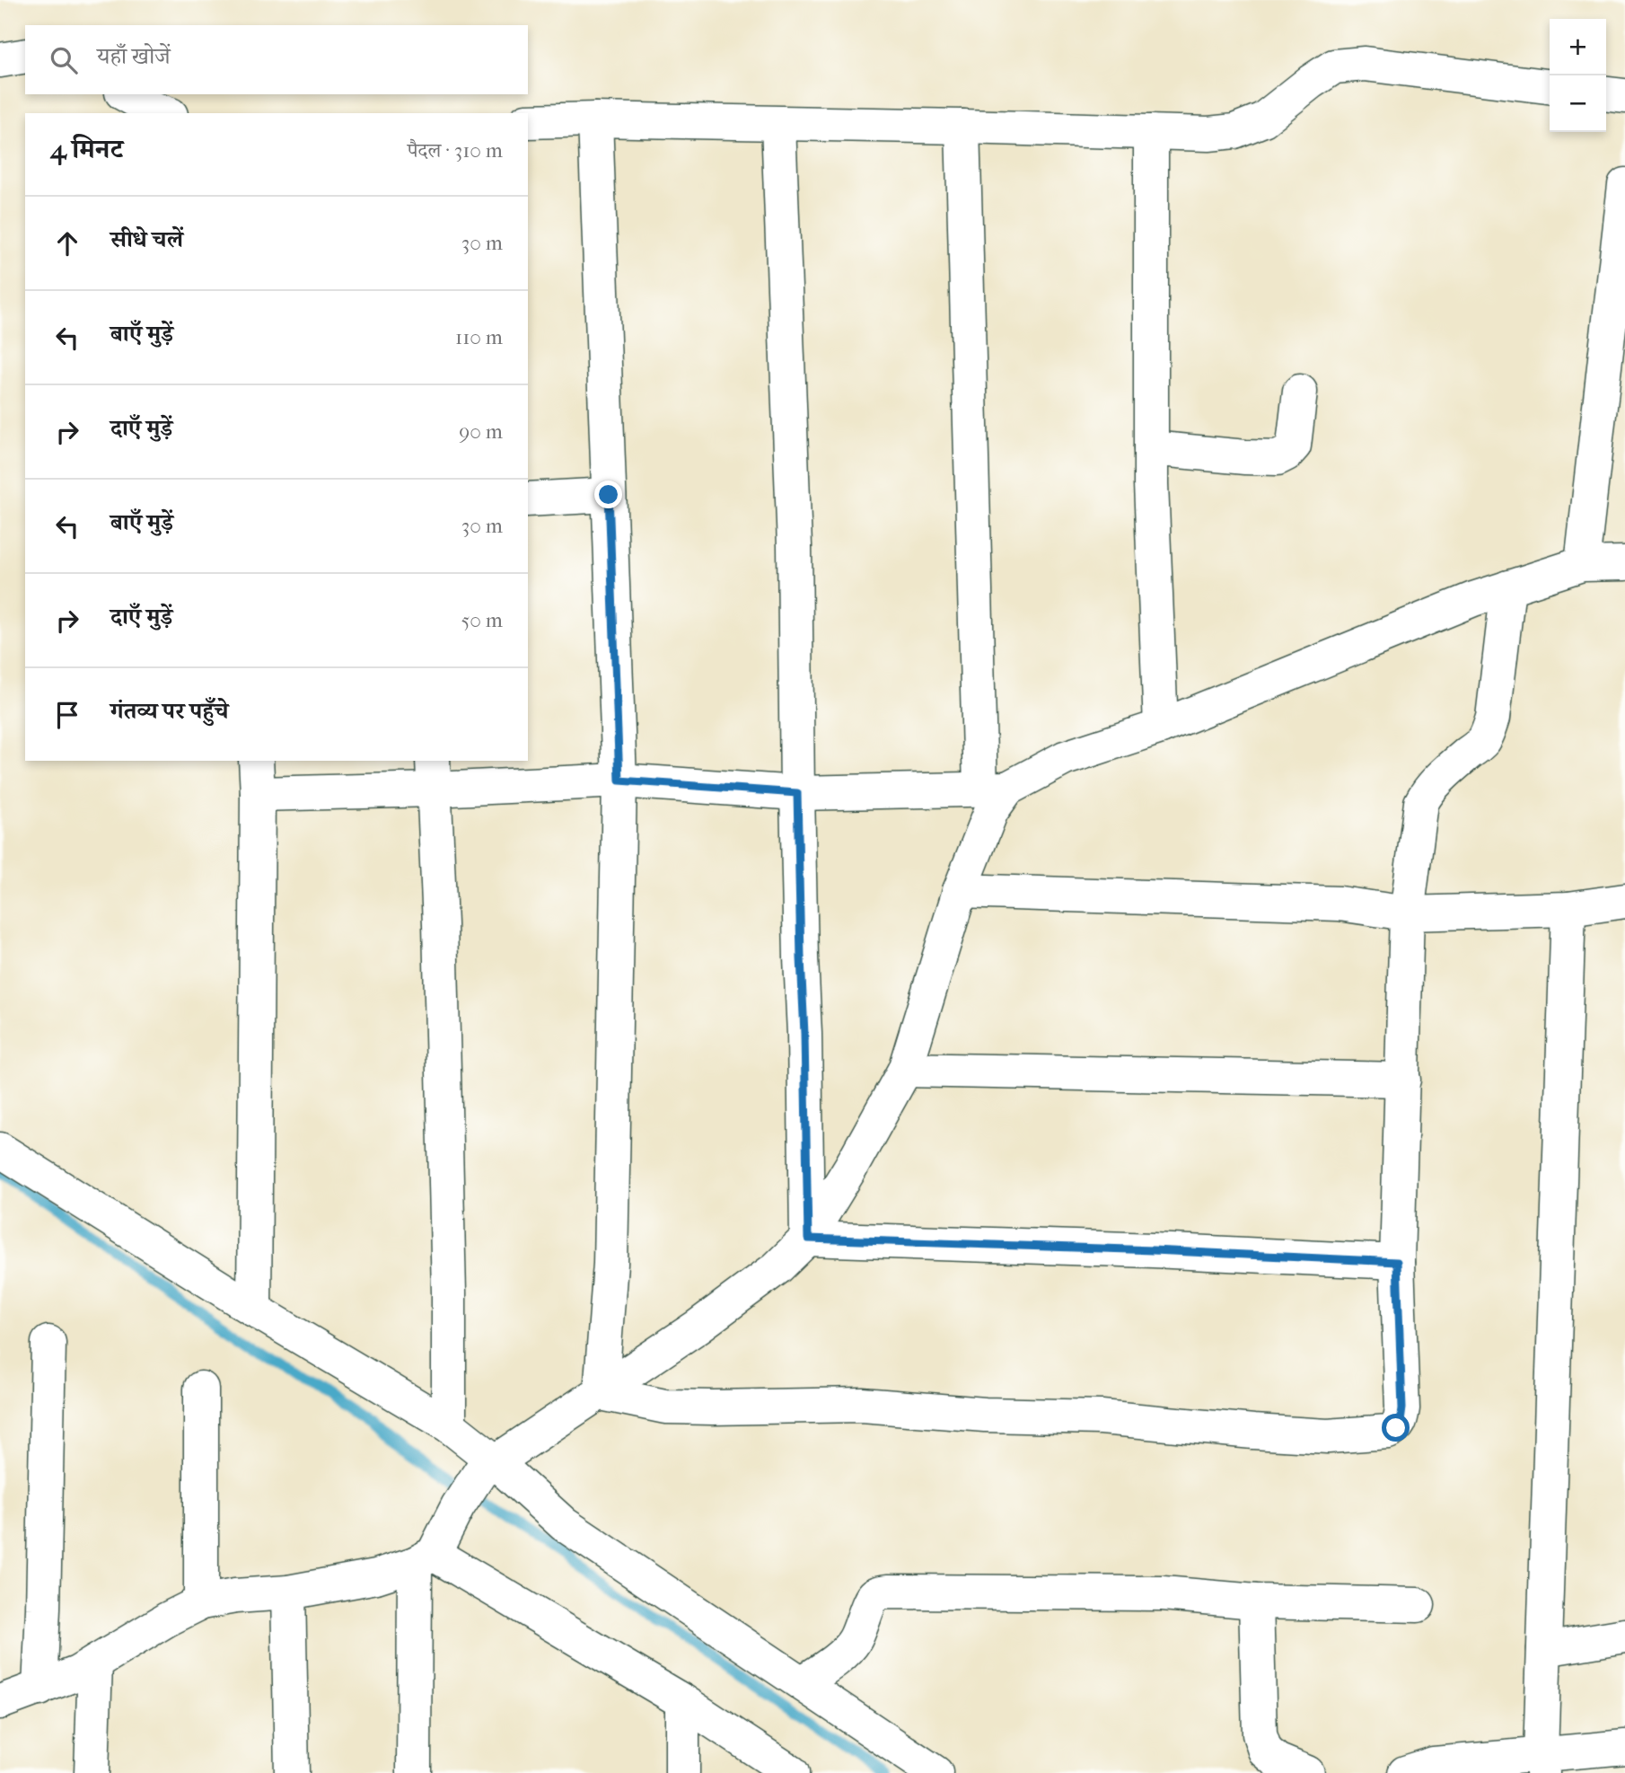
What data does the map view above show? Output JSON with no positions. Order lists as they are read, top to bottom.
{
  "page": {
    "map_buttons": ["+", "−"],
    "search": "यहाँ खोजें",
    "heading": ["4 मिनट", "पैदल · 310 m"],
    "list": [
      ["सीधे चलें", "30 m"],
      ["बाएँ मुड़ें", "110 m"],
      ["दाएँ मुड़ें", "90 m"],
      ["बाएँ मुड़ें", "30 m"],
      ["दाएँ मुड़ें", "50 m"],
      "गंतव्य पर पहुँचे"
    ]
  }
}
